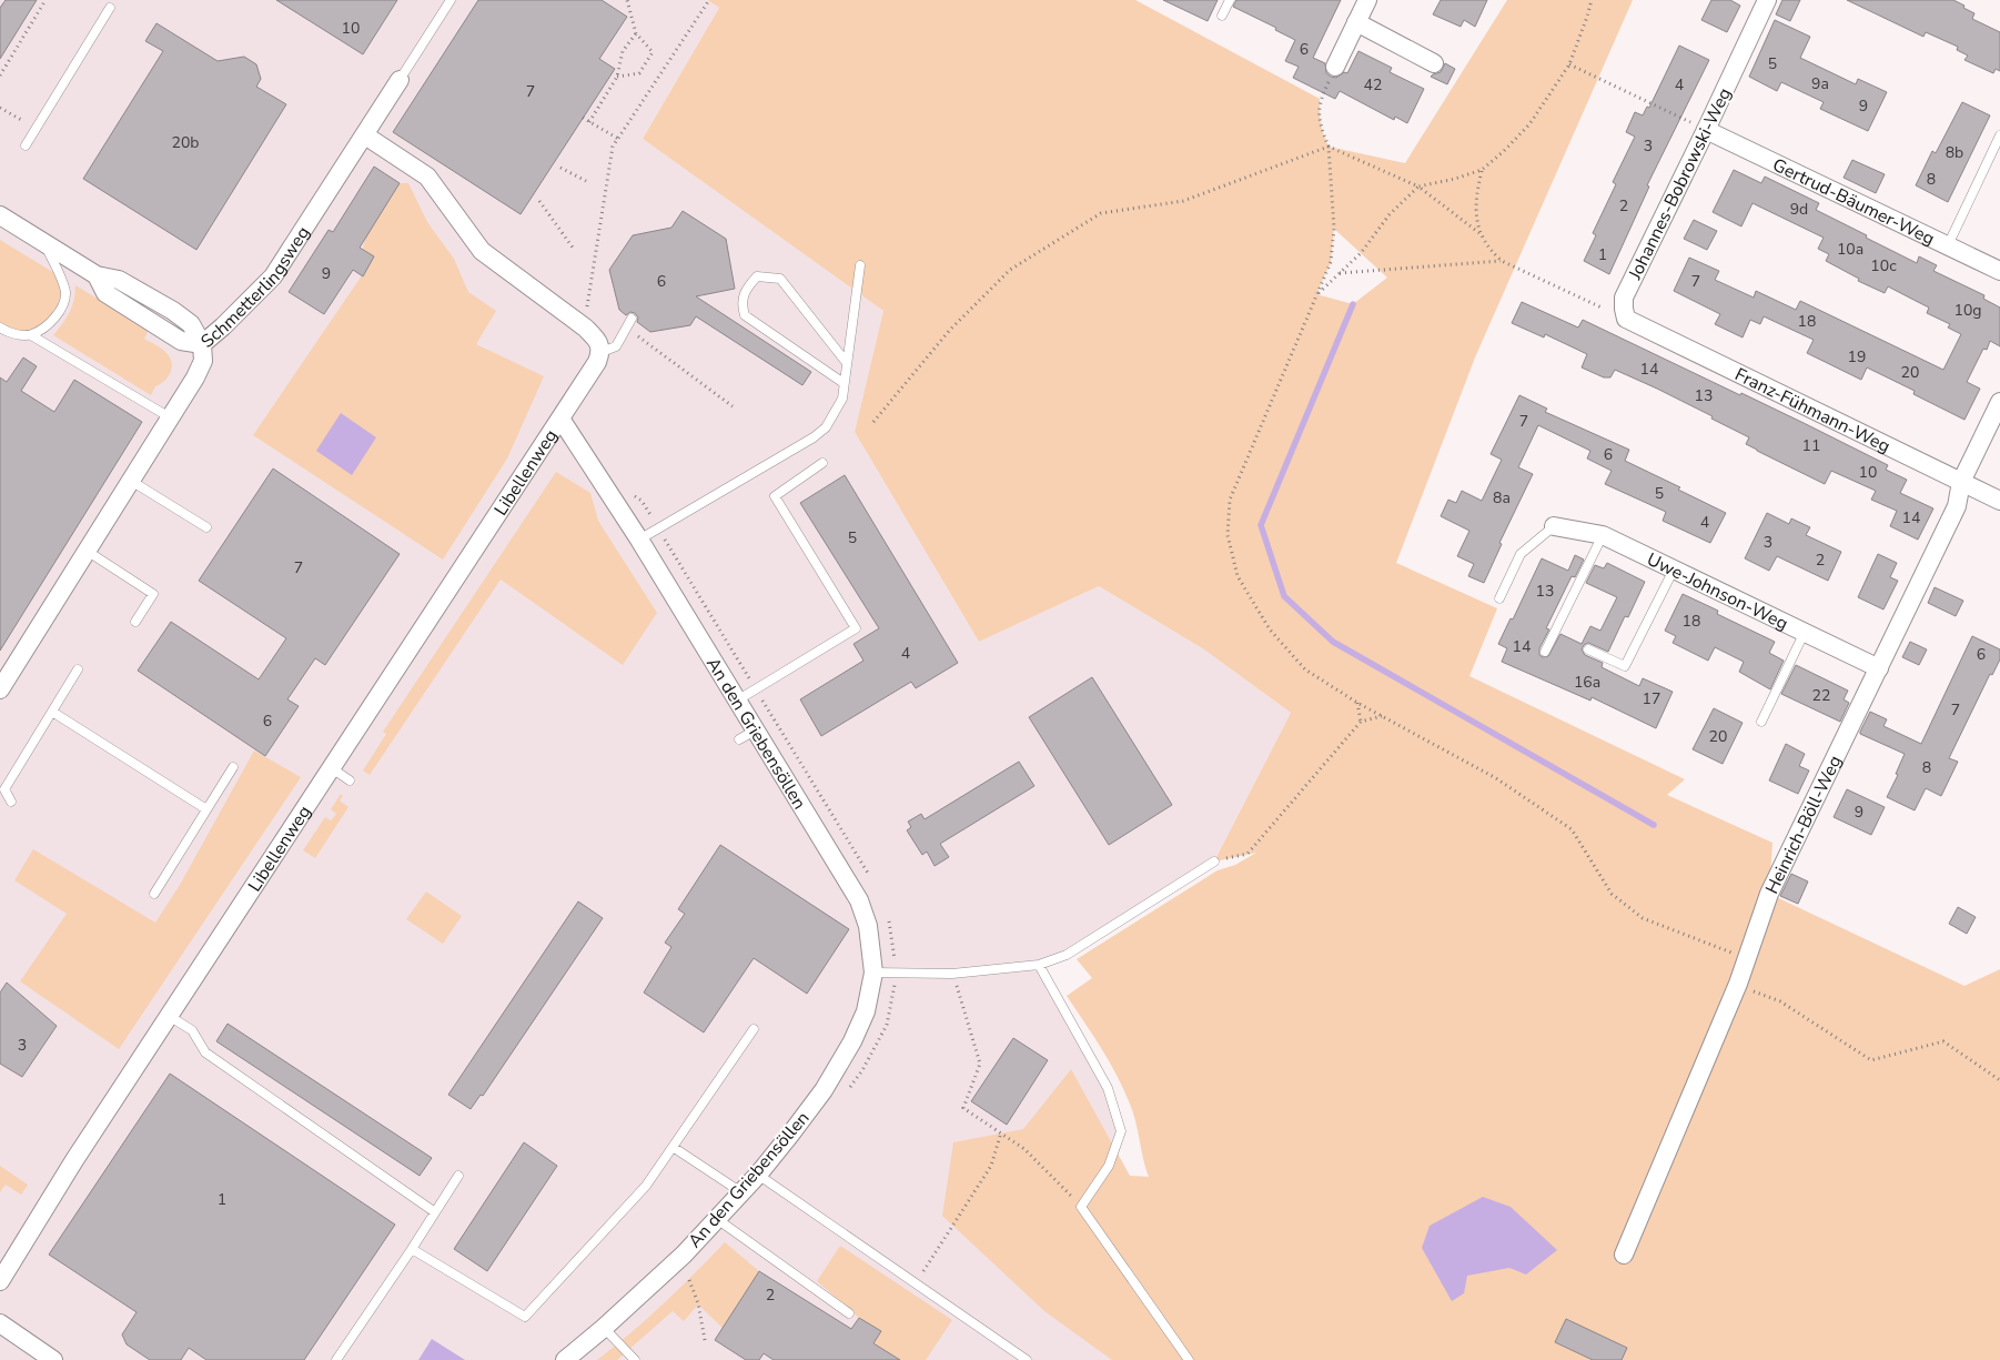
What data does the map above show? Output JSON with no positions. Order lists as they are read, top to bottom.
{
  "streets": {
    "street": [
      "Johannes-Bobrowski-Weg",
      "Gertrud-Bäumer-Weg",
      "Schmetterlingsweg",
      "Franz-Fühmann-Weg",
      "Libellenweg",
      "Uwe-Johnson-Weg",
      "An den Griebensöllen",
      "Heinrich-Böll-Weg"
    ]
  },
  "crossings": [
    ["Johannes-Bobrowski-Weg", "Gertrud-Bäumer-Weg"],
    ["Johannes-Bobrowski-Weg", "Franz-Fühmann-Weg"],
    ["Franz-Fühmann-Weg", "Heinrich-Böll-Weg"],
    ["Libellenweg", "An den Griebensöllen"],
    ["Uwe-Johnson-Weg", "Heinrich-Böll-Weg"]
  ],
  "house_numbers": [
    "10",
    "6",
    "5",
    "9a",
    "42",
    "4",
    "7",
    "9",
    "20b",
    "3",
    "8b",
    "8",
    "2",
    "9d",
    "10a",
    "1",
    "10c",
    "9",
    "6",
    "7",
    "10g",
    "18",
    "19",
    "14",
    "20",
    "13",
    "7",
    "11",
    "6",
    "10",
    "5",
    "8a",
    "14",
    "4",
    "5",
    "3",
    "2",
    "7",
    "13",
    "18",
    "14",
    "4",
    "6",
    "16a",
    "22",
    "17",
    "7",
    "6",
    "20",
    "8",
    "9",
    "3",
    "1",
    "2"
  ]
}
